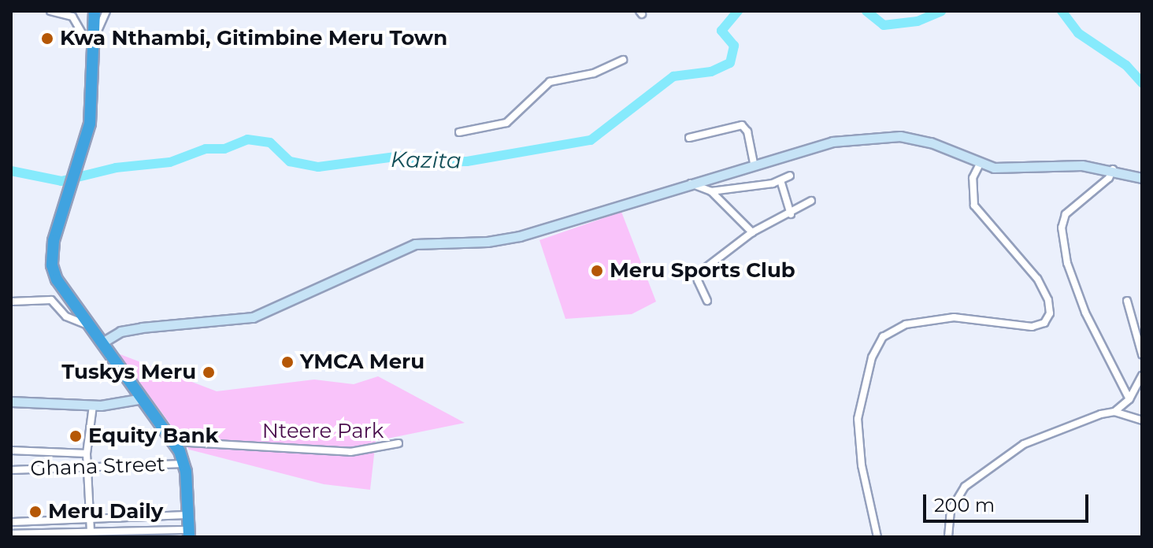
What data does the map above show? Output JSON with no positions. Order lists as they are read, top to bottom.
{
  "streets": {
    "street": ["Ghana Street"]
  },
  "water": ["Kazita"],
  "parks": ["Nteere Park"],
  "places": [
    "Kwa Nthambi, Gitimbine Meru Town",
    "Meru Sports Club",
    "YMCA Meru",
    "Tuskys Meru",
    "Equity Bank",
    "Meru Daily"
  ],
  "scale_bar": "200 m"
}
